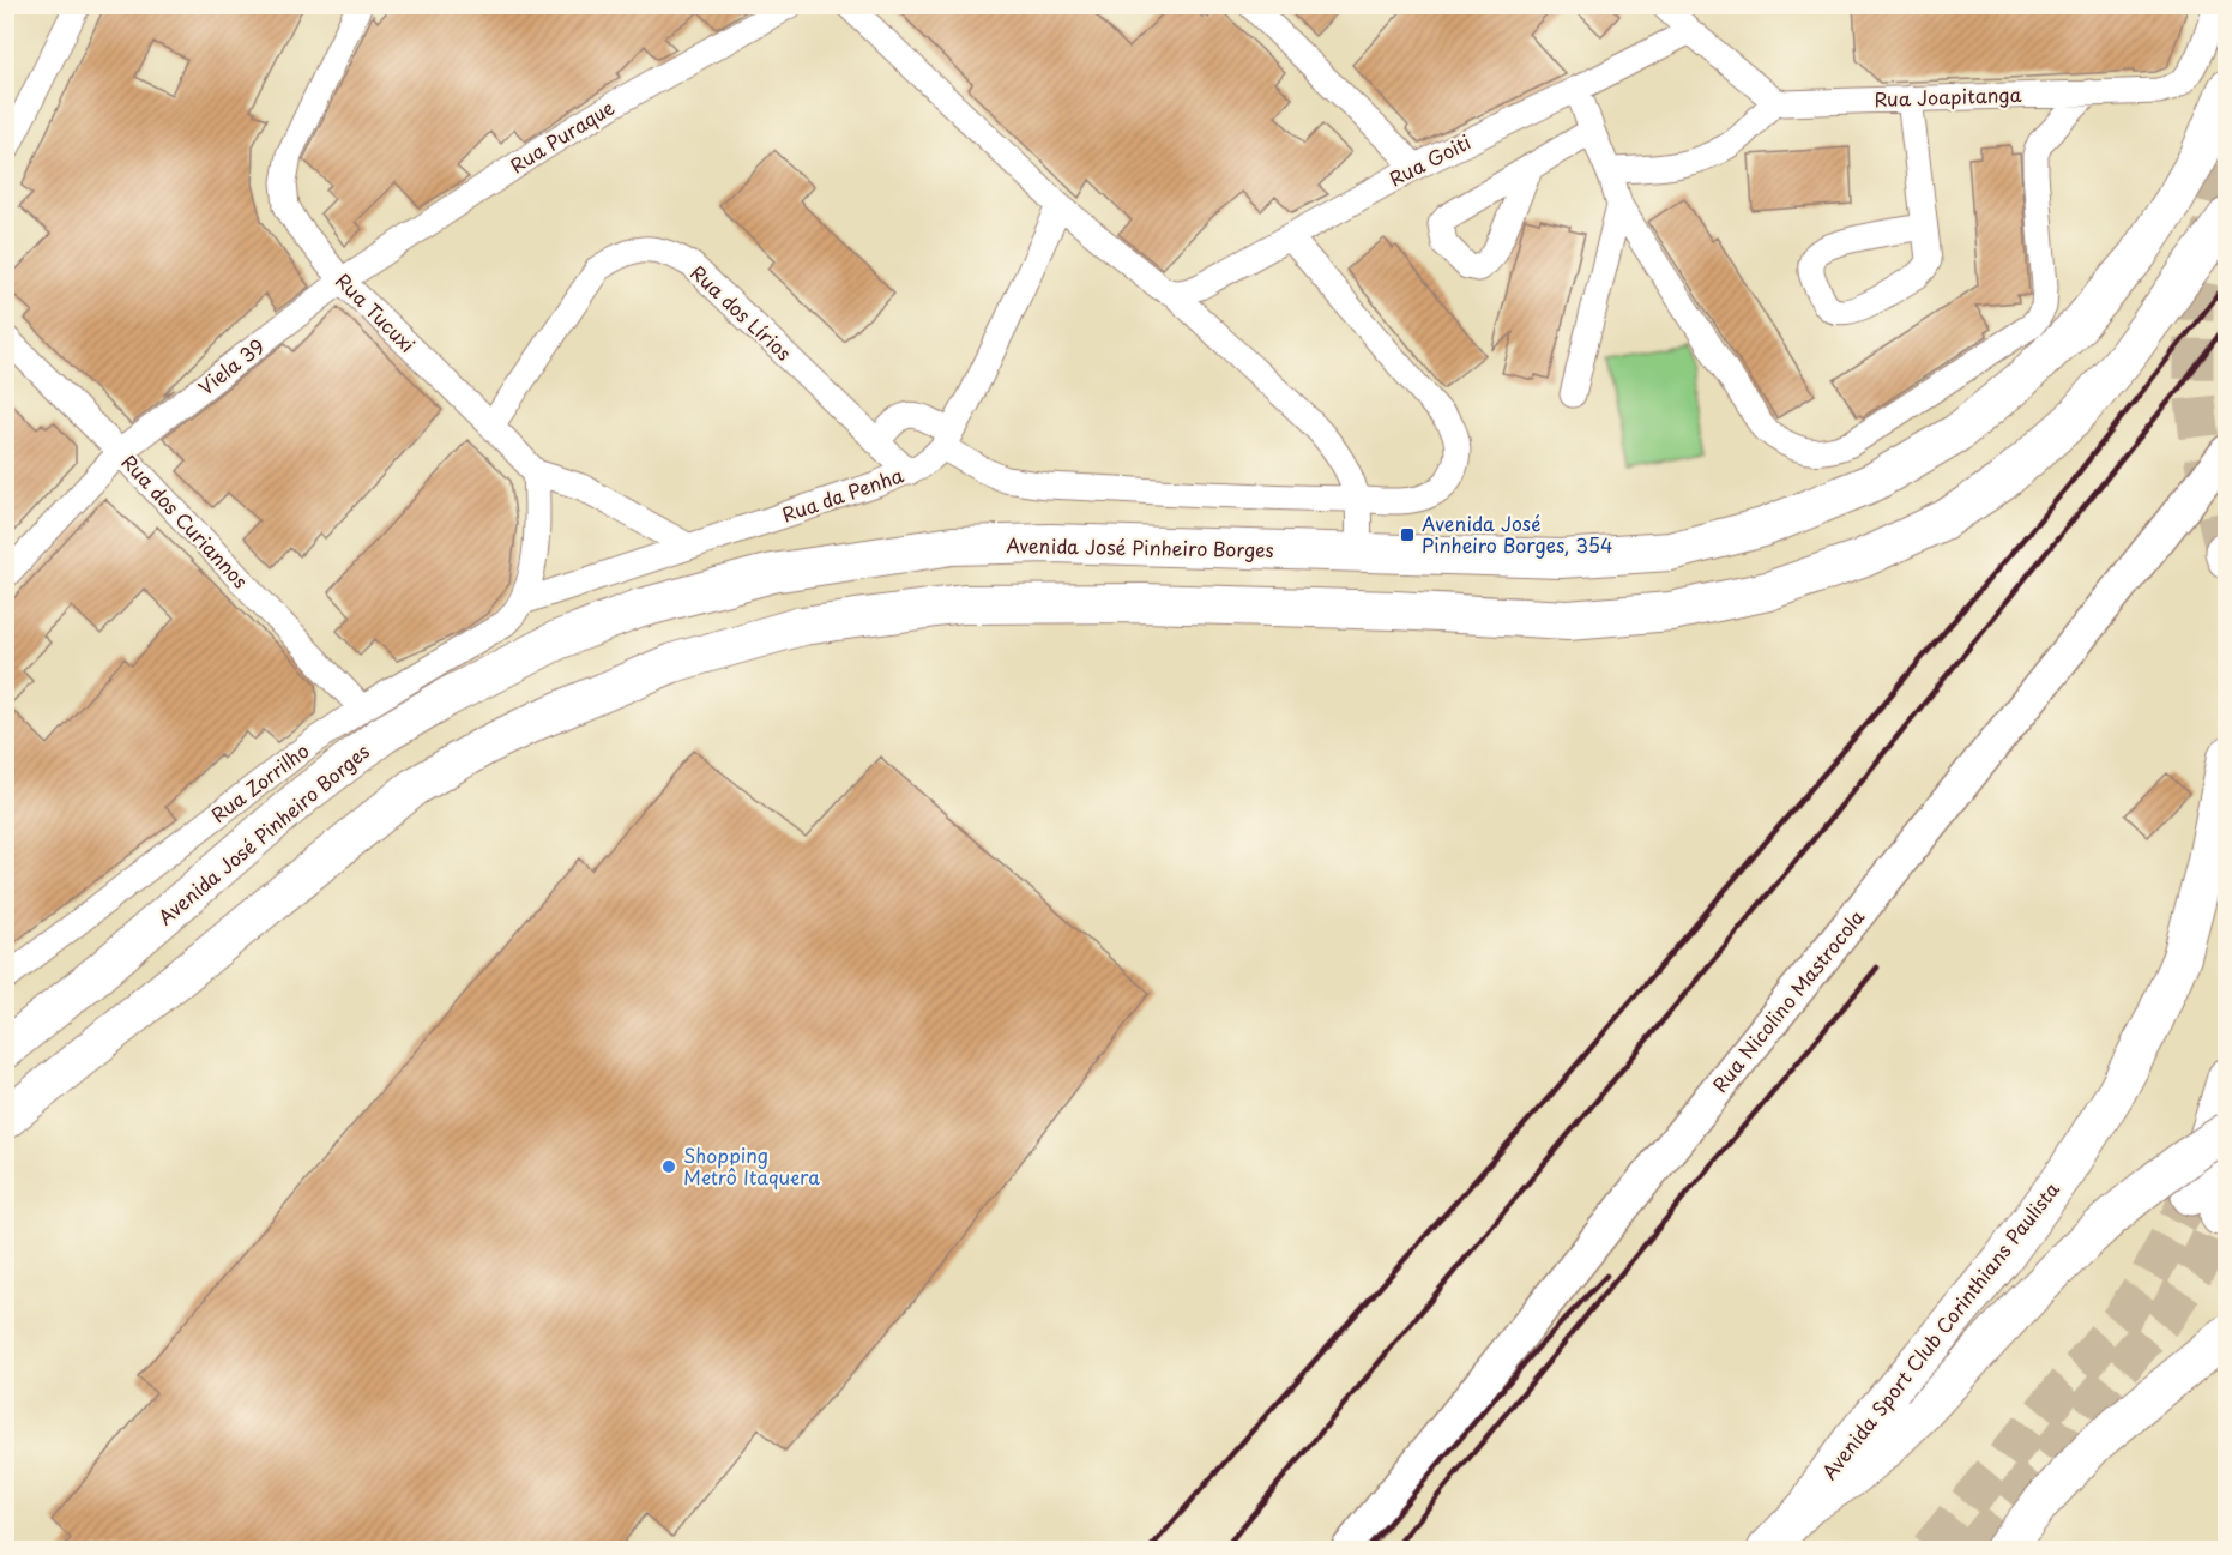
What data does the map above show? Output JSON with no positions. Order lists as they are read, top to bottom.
{
  "streets": {
    "main road": ["Avenida José Pinheiro Borges", "Avenida Sport Club Corinthians Paulista"],
    "street": [
      "Rua Joapitanga",
      "Rua Puraque",
      "Rua Goiti",
      "Rua Tucuxi",
      "Rua dos Lírios",
      "Viela 39",
      "Rua da Penha",
      "Rua dos Curiannos",
      "Rua Zorrilho",
      "Rua Nicolino Mastrocola"
    ]
  },
  "crossings": [
    ["Rua Puraque", "Rua Tucuxi"],
    ["Rua Puraque", "Viela 39"],
    ["Rua Tucuxi", "Rua dos Lírios"],
    ["Rua Tucuxi", "Viela 39"],
    ["Rua dos Lírios", "Rua da Penha"],
    ["Viela 39", "Rua dos Curiannos"],
    ["Rua da Penha", "Rua Zorrilho"],
    ["Rua dos Curiannos", "Rua Zorrilho"]
  ],
  "places": {
    "transit": ["Avenida José Pinheiro Borges, 354"],
    "other": ["Shopping Metrô Itaquera"]
  }
}
